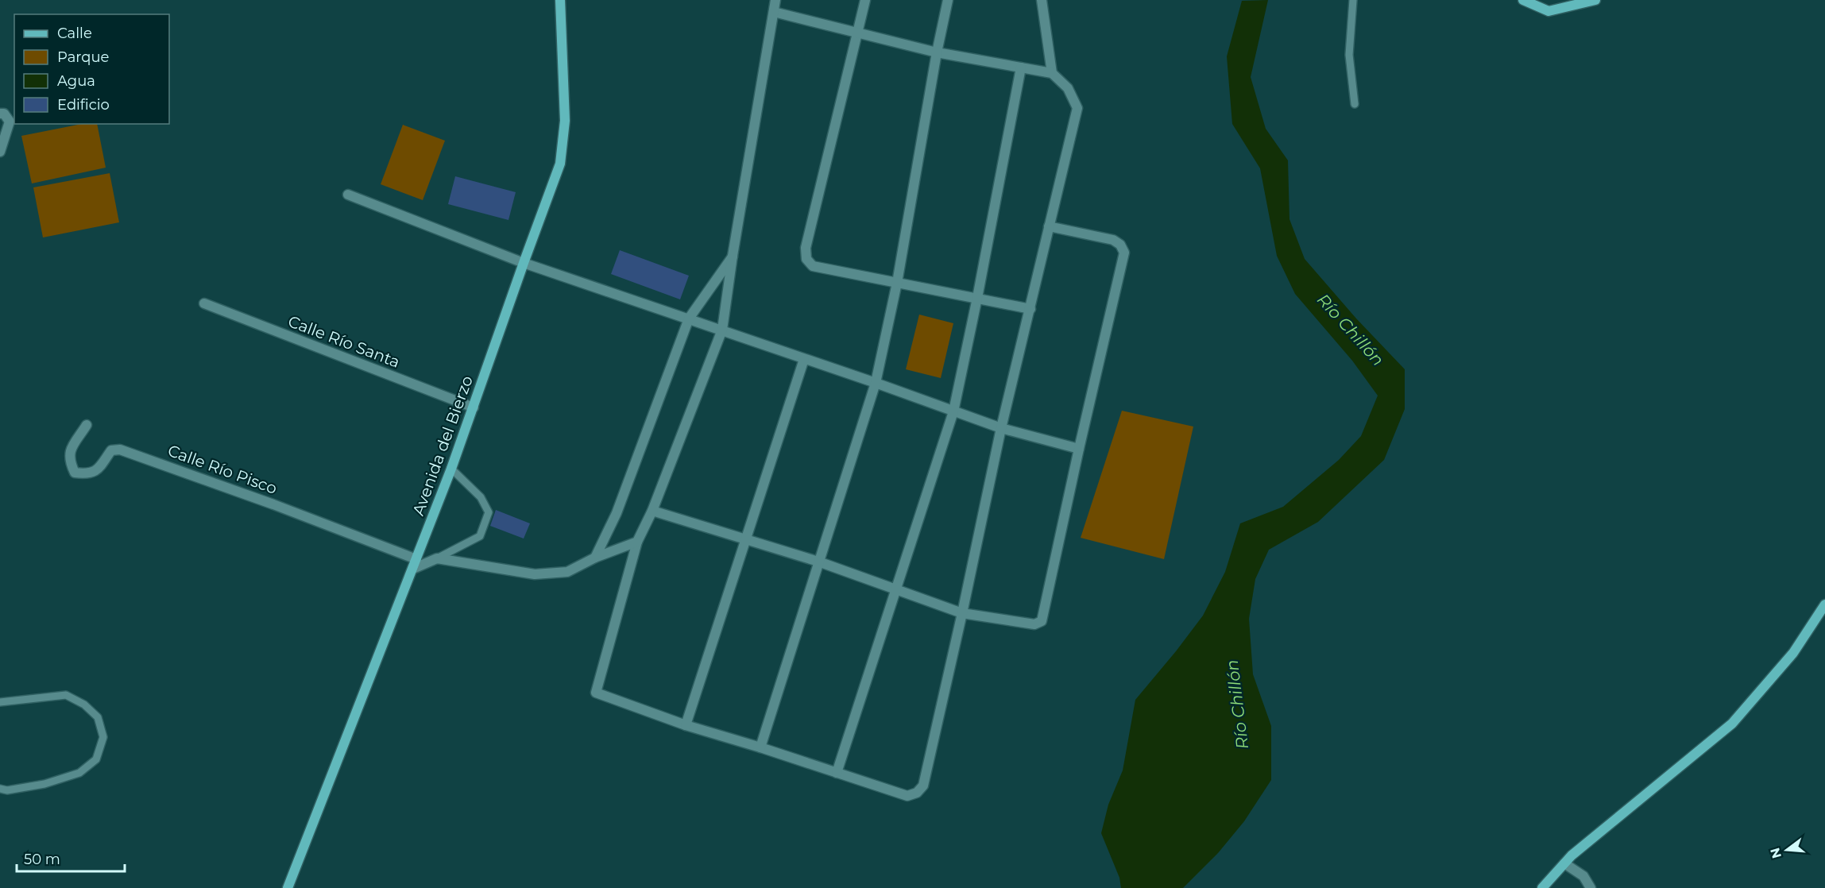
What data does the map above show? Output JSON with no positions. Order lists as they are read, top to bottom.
{
  "streets": {
    "street": ["Calle Río Santa", "Avenida del Bierzo", "Calle Río Pisco"]
  },
  "crossings": [
    ["Calle Río Santa", "Avenida del Bierzo"],
    ["Avenida del Bierzo", "Calle Río Pisco"]
  ],
  "water": ["Río Chillón"],
  "legend": [
    "Calle",
    "Parque",
    "Agua",
    "Edificio"
  ],
  "scale_bar": "50 m",
  "north": "left"
}
